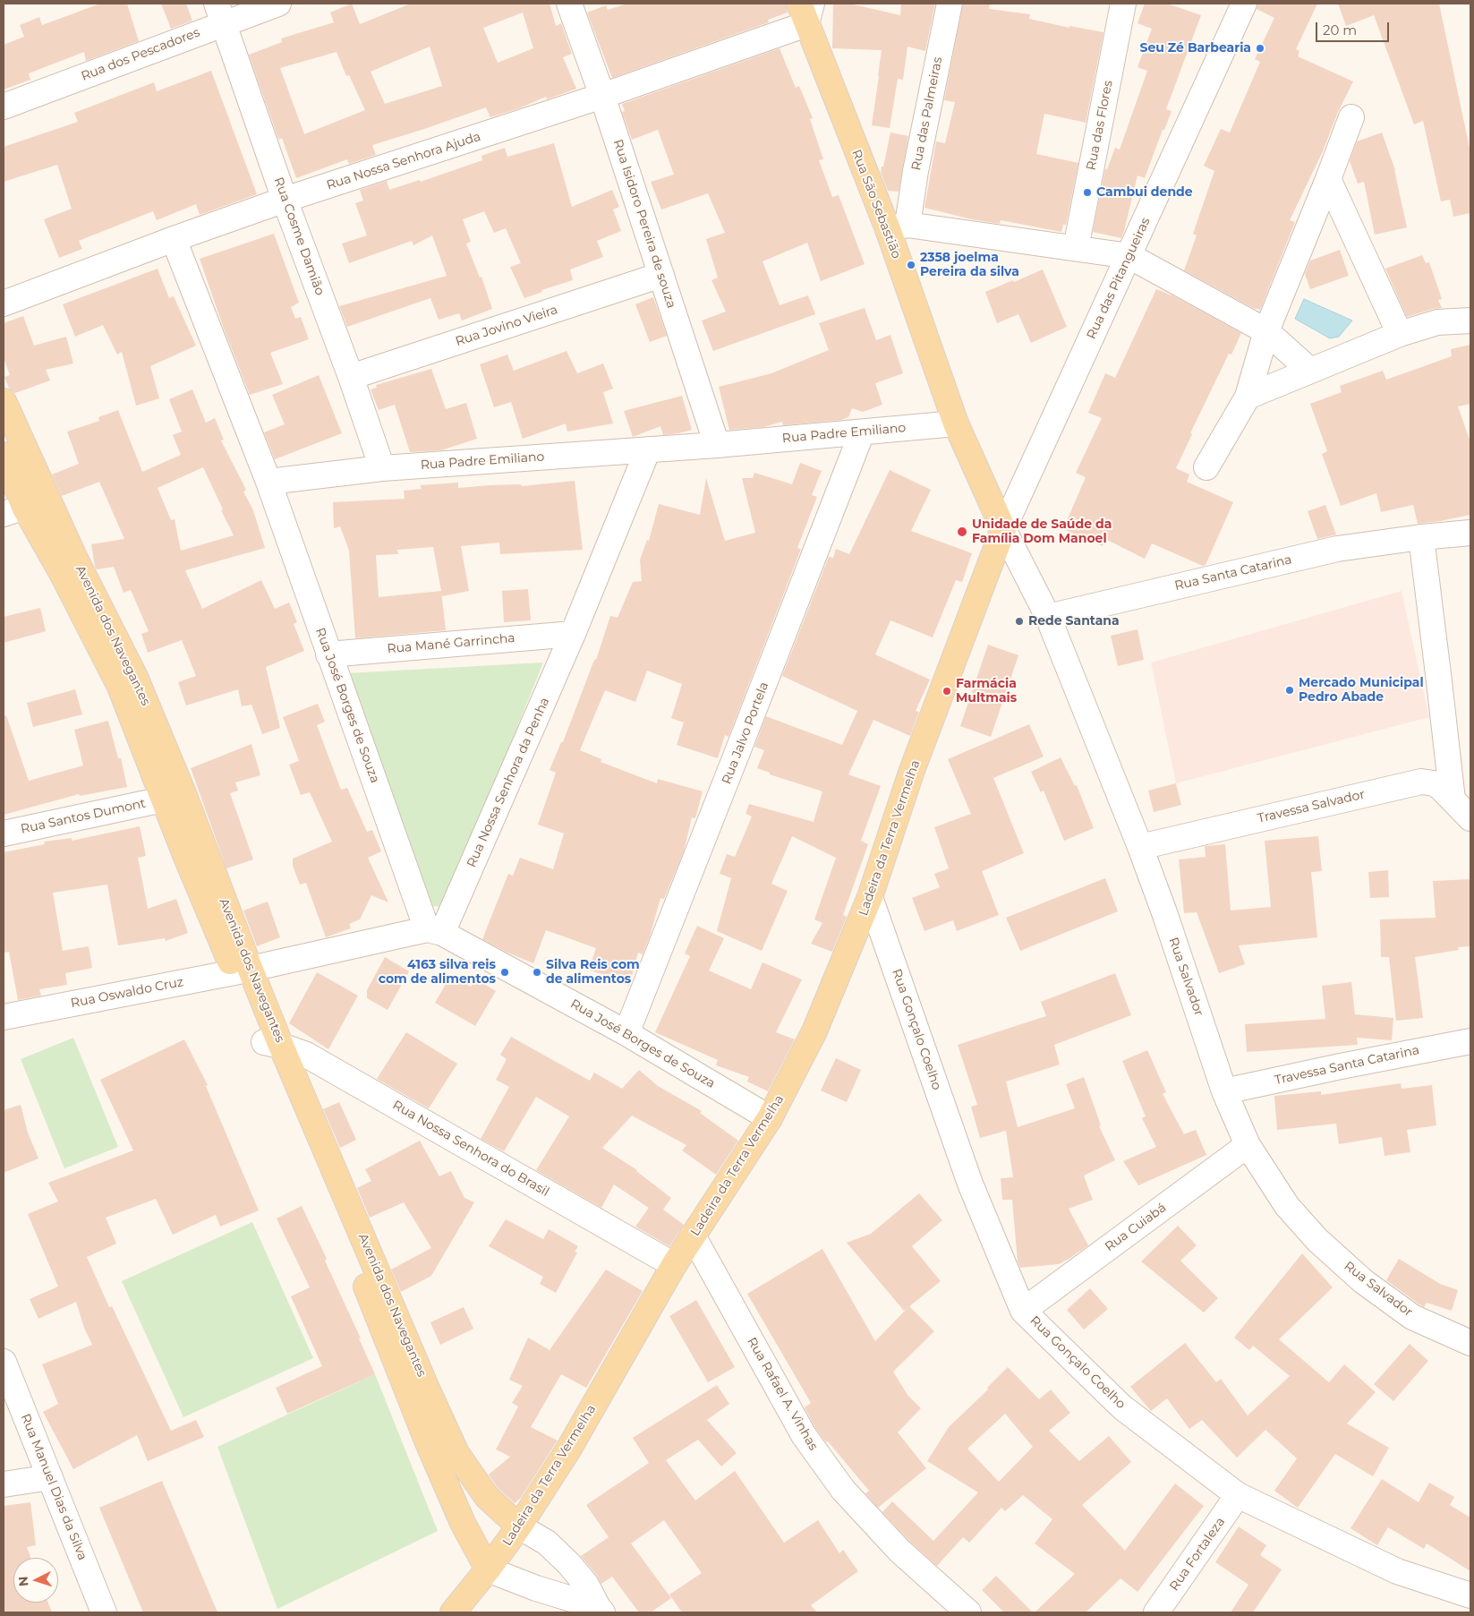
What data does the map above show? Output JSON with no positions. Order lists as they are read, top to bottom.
{
  "streets": {
    "main road": ["Rua São Sebastião", "Avenida dos Navegantes", "Ladeira da Terra Vermelha"],
    "street": [
      "Rua dos Pescadores",
      "Rua das Palmeiras",
      "Rua das Flores",
      "Rua Nossa Senhora Ajuda",
      "Rua Isidoro Pereira de souza",
      "Rua Cosme Damião",
      "Rua das Pitangueiras",
      "Rua Jovino Vieira",
      "Rua Padre Emiliano",
      "Rua Santa Catarina",
      "Rua Mané Garrincha",
      "Rua José Borges de Souza",
      "Rua Jalvo Portela",
      "Rua Nossa Senhora da Penha",
      "Travessa Salvador",
      "Rua Santos Dumont",
      "Rua Salvador",
      "Rua Oswaldo Cruz",
      "Rua Gonçalo Coelho",
      "Travessa Santa Catarina",
      "Rua Nossa Senhora do Brasil",
      "Rua Cuiabá",
      "Rua Rafael A. Vinhas",
      "Rua Manuel Dias da Silva",
      "Rua Fortaleza"
    ]
  },
  "crossings": [
    ["Rua dos Pescadores", "Rua Cosme Damião"],
    ["Rua das Palmeiras", "Rua São Sebastião"],
    ["Rua Nossa Senhora Ajuda", "Rua São Sebastião"],
    ["Rua Nossa Senhora Ajuda", "Rua Isidoro Pereira de souza"],
    ["Rua Nossa Senhora Ajuda", "Rua Cosme Damião"],
    ["Rua São Sebastião", "Rua das Pitangueiras"],
    ["Rua São Sebastião", "Rua Padre Emiliano"],
    ["Rua São Sebastião", "Ladeira da Terra Vermelha"],
    ["Rua São Sebastião", "Rua Salvador"],
    ["Rua Isidoro Pereira de souza", "Rua Jovino Vieira"],
    ["Rua Isidoro Pereira de souza", "Rua Padre Emiliano"],
    ["Rua Cosme Damião", "Rua Jovino Vieira"],
    ["Rua Cosme Damião", "Rua Padre Emiliano"],
    ["Rua das Pitangueiras", "Ladeira da Terra Vermelha"],
    ["Rua das Pitangueiras", "Rua Salvador"],
    ["Rua Padre Emiliano", "Rua José Borges de Souza"],
    ["Rua Padre Emiliano", "Rua Jalvo Portela"],
    ["Rua Padre Emiliano", "Rua Nossa Senhora da Penha"],
    ["Rua Santa Catarina", "Rua Salvador"],
    ["Avenida dos Navegantes", "Rua Santos Dumont"],
    ["Avenida dos Navegantes", "Ladeira da Terra Vermelha"],
    ["Avenida dos Navegantes", "Rua Oswaldo Cruz"],
    ["Avenida dos Navegantes", "Rua Nossa Senhora do Brasil"],
    ["Rua Mané Garrincha", "Rua José Borges de Souza"],
    ["Rua Mané Garrincha", "Rua Nossa Senhora da Penha"],
    ["Rua José Borges de Souza", "Rua Jalvo Portela"],
    ["Rua José Borges de Souza", "Rua Nossa Senhora da Penha"],
    ["Rua José Borges de Souza", "Ladeira da Terra Vermelha"],
    ["Travessa Salvador", "Rua Salvador"],
    ["Ladeira da Terra Vermelha", "Rua Salvador"],
    ["Ladeira da Terra Vermelha", "Rua Gonçalo Coelho"],
    ["Ladeira da Terra Vermelha", "Rua Nossa Senhora do Brasil"],
    ["Ladeira da Terra Vermelha", "Rua Rafael A. Vinhas"],
    ["Rua Salvador", "Travessa Santa Catarina"],
    ["Rua Salvador", "Rua Cuiabá"],
    ["Rua Gonçalo Coelho", "Rua Cuiabá"],
    ["Rua Gonçalo Coelho", "Rua Fortaleza"]
  ],
  "places": [
    "Seu Zé Barbearia",
    "Cambui dende",
    "2358 joelma Pereira da silva",
    "Unidade de Saúde da Família Dom Manoel",
    "Rede Santana",
    "Mercado Municipal Pedro Abade",
    "Farmácia Multmais",
    "4163 silva reis com de alimentos",
    "Silva Reis com de alimentos"
  ],
  "scale_bar": "20 m",
  "north": "left"
}
